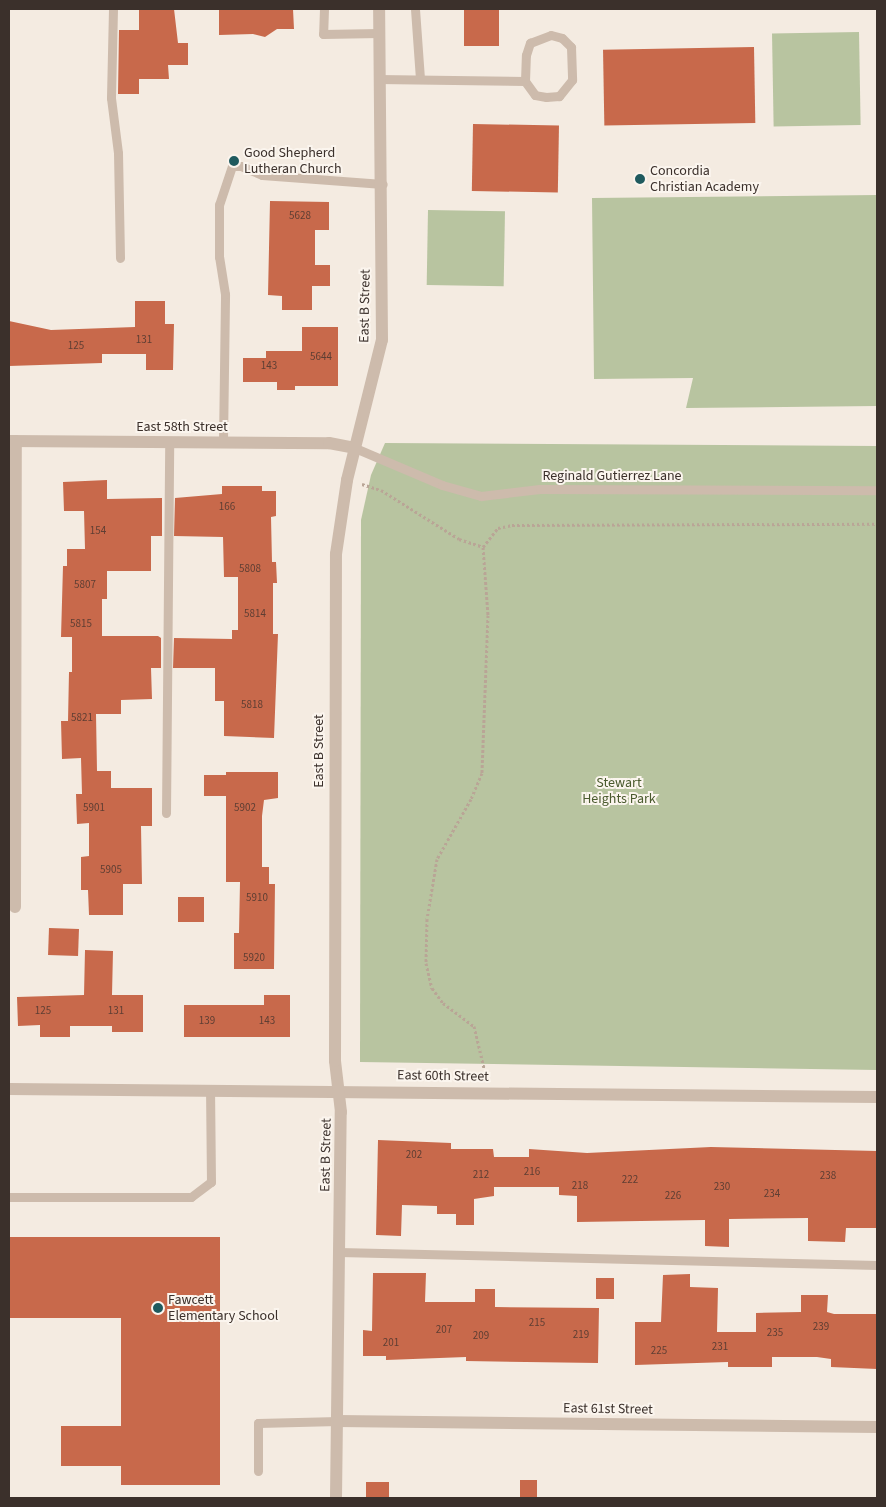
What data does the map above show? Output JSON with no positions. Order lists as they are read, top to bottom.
{
  "streets": {
    "street": [
      "East B Street",
      "East 58th Street",
      "East 60th Street",
      "East 61st Street"
    ],
    "lane": ["Reginald Gutierrez Lane"]
  },
  "crossings": [
    ["East B Street", "East 58th Street"],
    ["East B Street", "Reginald Gutierrez Lane"],
    ["East B Street", "East 60th Street"],
    ["East B Street", "East 61st Street"],
    ["East 58th Street", "Reginald Gutierrez Lane"]
  ],
  "parks": ["Stewart Heights Park"],
  "places": ["Good Shepherd Lutheran Church", "Concordia Christian Academy", "Fawcett Elementary School"],
  "house_numbers": [
    "5628",
    "131",
    "125",
    "5644",
    "143",
    "166",
    "154",
    "5808",
    "5807",
    "5814",
    "5815",
    "5818",
    "5821",
    "5901",
    "5902",
    "5905",
    "5910",
    "5920",
    "125",
    "131",
    "139",
    "143",
    "202",
    "216",
    "212",
    "238",
    "222",
    "218",
    "230",
    "234",
    "226",
    "215",
    "239",
    "207",
    "235",
    "219",
    "209",
    "201",
    "231",
    "225"
  ]
}
